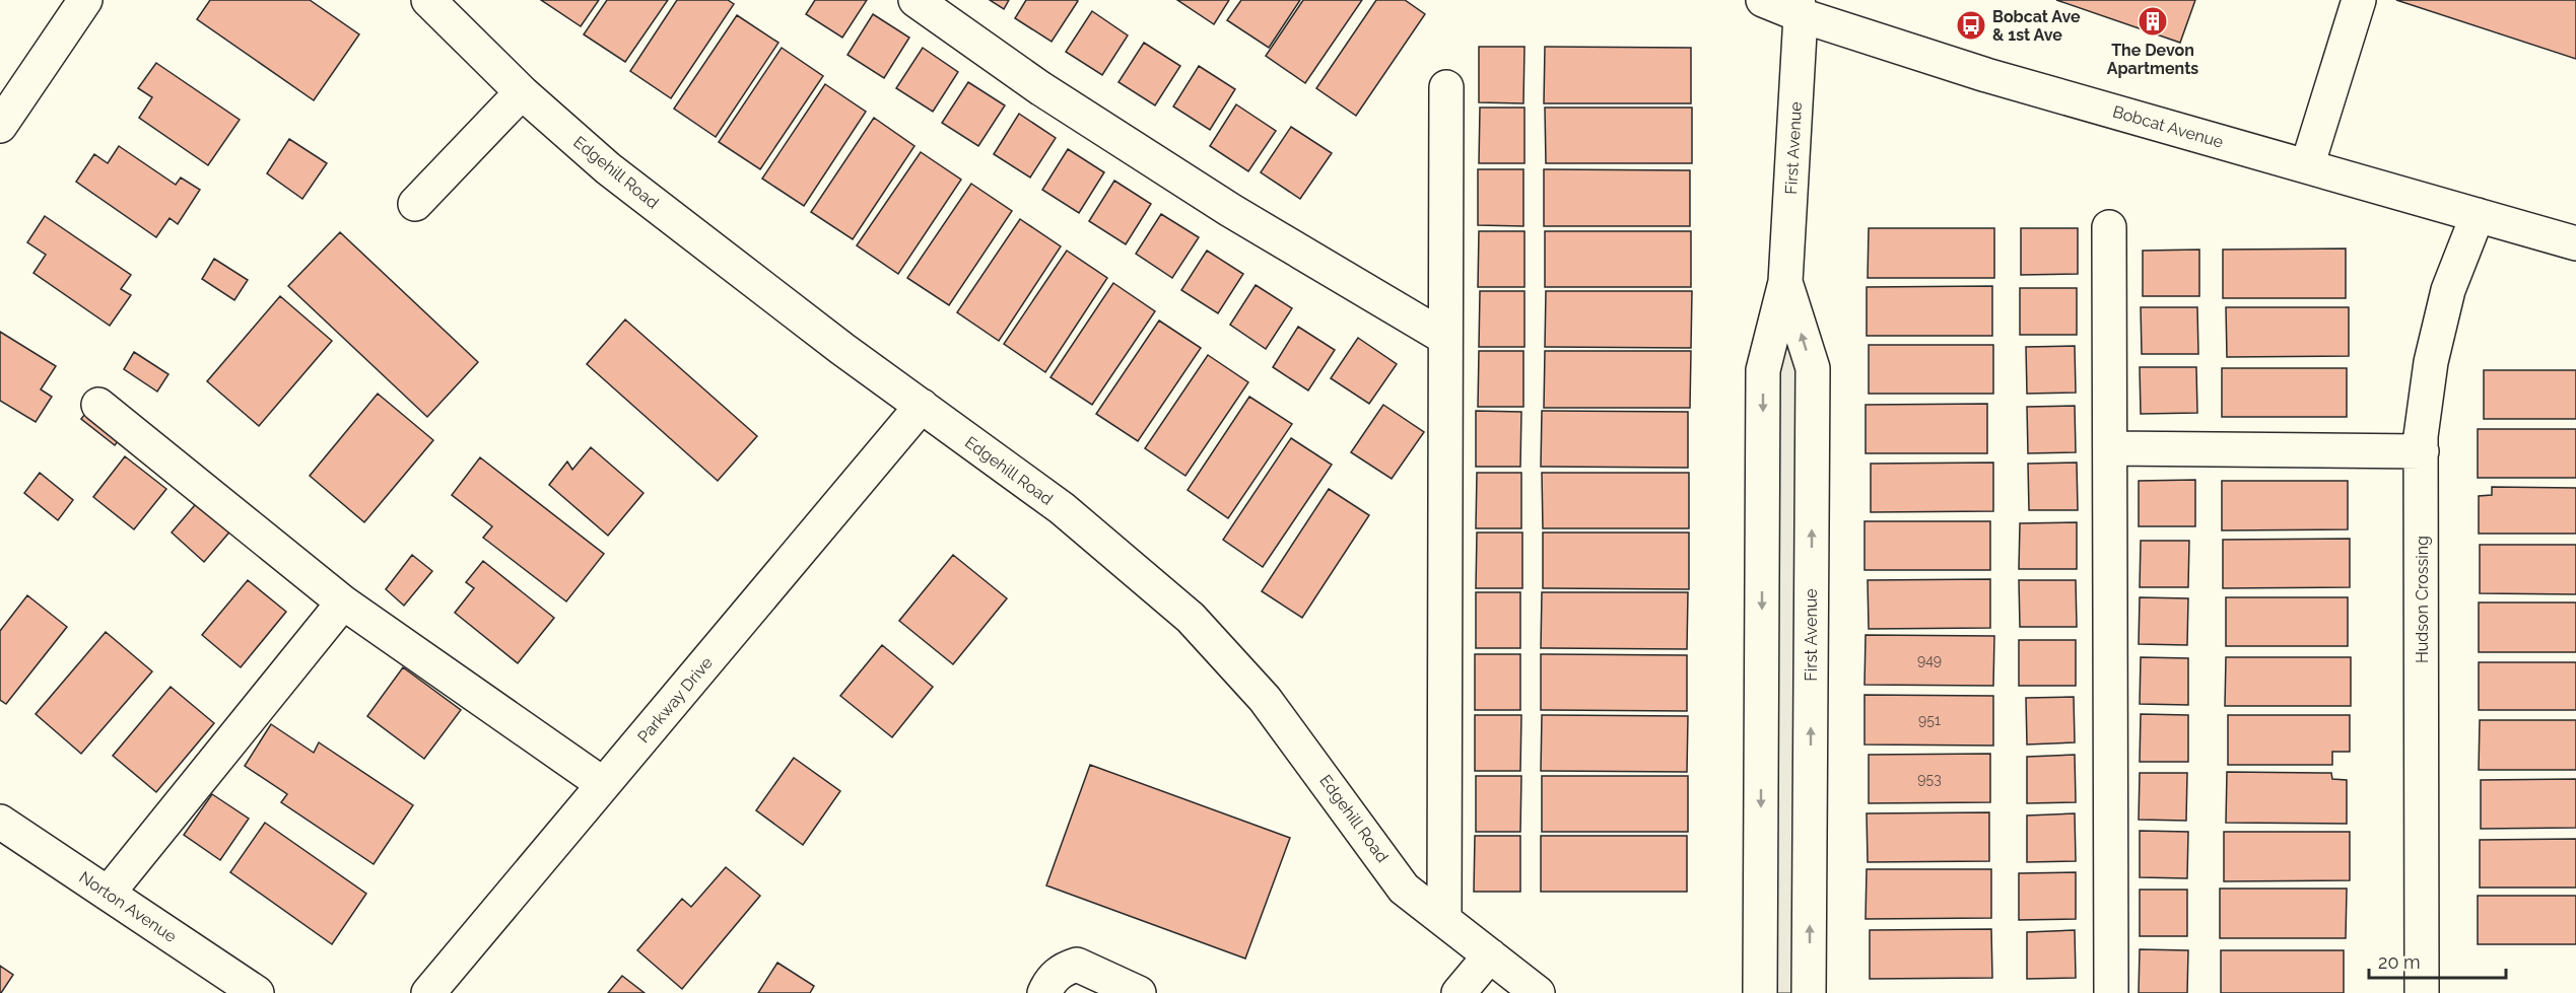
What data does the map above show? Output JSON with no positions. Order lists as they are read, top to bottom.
{
  "streets": {
    "street": [
      "Bobcat Avenue",
      "First Avenue",
      "Edgehill Road",
      "Hudson Crossing",
      "Parkway Drive",
      "Norton Avenue"
    ]
  },
  "crossings": [
    ["Bobcat Avenue", "First Avenue"],
    ["Bobcat Avenue", "Hudson Crossing"],
    ["Edgehill Road", "Parkway Drive"]
  ],
  "places": {
    "building": ["The Devon Apartments"],
    "bus stop": ["Bobcat Ave & 1st Ave"]
  },
  "house_numbers": ["949", "951", "953"],
  "scale_bar": "20 m"
}
